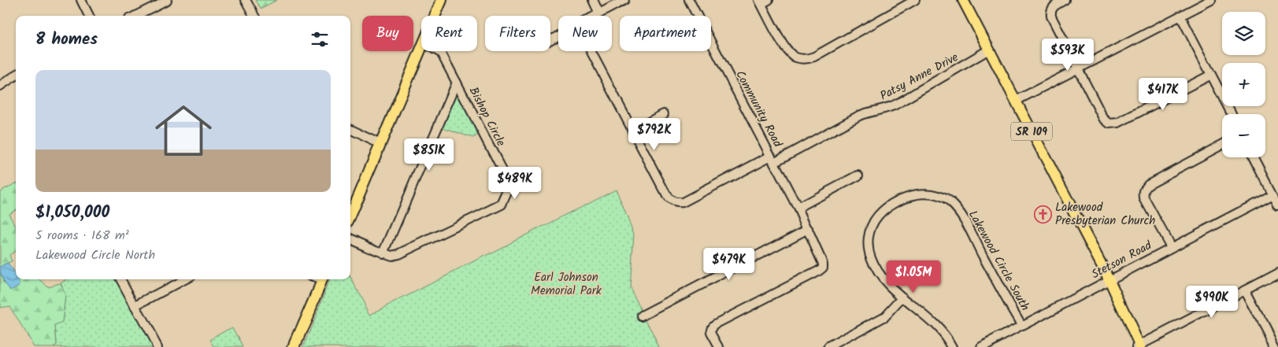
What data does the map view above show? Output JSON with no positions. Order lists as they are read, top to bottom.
{
  "streets": {
    "main road": ["SR 109"],
    "street": [
      "Patsy Anne Drive",
      "Community Road",
      "Bishop Circle",
      "Stetson Road",
      "Lakewood Circle South"
    ]
  },
  "crossings": [
    ["Patsy Anne Drive", "Community Road"],
    ["Patsy Anne Drive", "SR 109"],
    ["SR 109", "Stetson Road"],
    ["Stetson Road", "Lakewood Circle South"]
  ],
  "parks": ["Earl Johnson Memorial Park"],
  "places": {
    "church": ["Lakewood Presbyterian Church"]
  },
  "page": {
    "map_buttons": ["+", "−"],
    "chip": [
      "Buy",
      "Rent",
      "Filters",
      "New",
      "Apartment"
    ],
    "heading": "8 homes",
    "price": [
      "$593K",
      "$417K",
      "$792K",
      "$851K",
      "$489K",
      "$479K",
      "$1.05M",
      "$990K"
    ],
    "list": [
      {
        "name": "$1,050,000",
        "note": "5 rooms · 168 m² · Lakewood Circle North"
      }
    ]
  }
}
